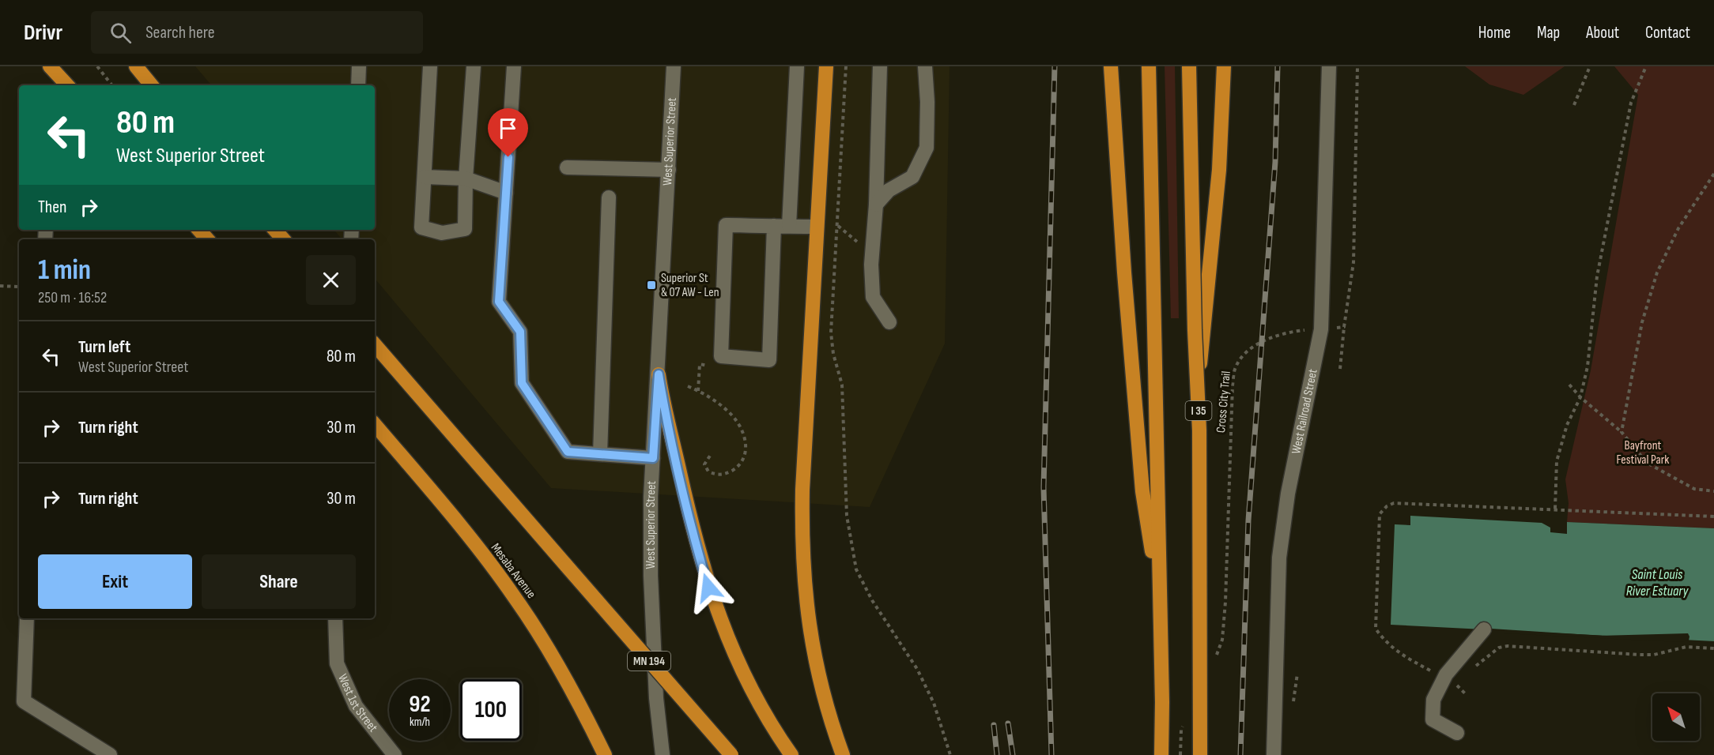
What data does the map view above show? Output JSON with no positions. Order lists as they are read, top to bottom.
{
  "streets": {
    "highway": ["I 35", "Mesaba Avenue", "MN 194"],
    "street": ["West Superior Street", "West Railroad Street", "West 1st Street"],
    "path": ["Cross City Trail"]
  },
  "crossings": [
    ["Cross City Trail", "West Railroad Street"]
  ],
  "water": ["Saint Louis River Estuary"],
  "parks": ["Bayfront Festival Park"],
  "places": {
    "transit": ["Superior St & 07 AW - Len"]
  },
  "north": "top left",
  "page": {
    "header": "Drivr",
    "search": "Search here",
    "nav": [
      "Home",
      "Map",
      "About",
      "Contact"
    ],
    "turn": ["80 m", "West Superior Street"],
    "then": "Then",
    "heading": ["1 min", "250 m · 16:52"],
    "list": [
      {
        "name": "Turn left",
        "note": "West Superior Street",
        "value": "80 m"
      },
      {
        "name": "Turn right",
        "value": "30 m"
      },
      {
        "name": "Turn right",
        "value": "30 m"
      }
    ],
    "buttons": ["Exit", "Share"],
    "speed": "92 km/h",
    "limit": "100"
  }
}
